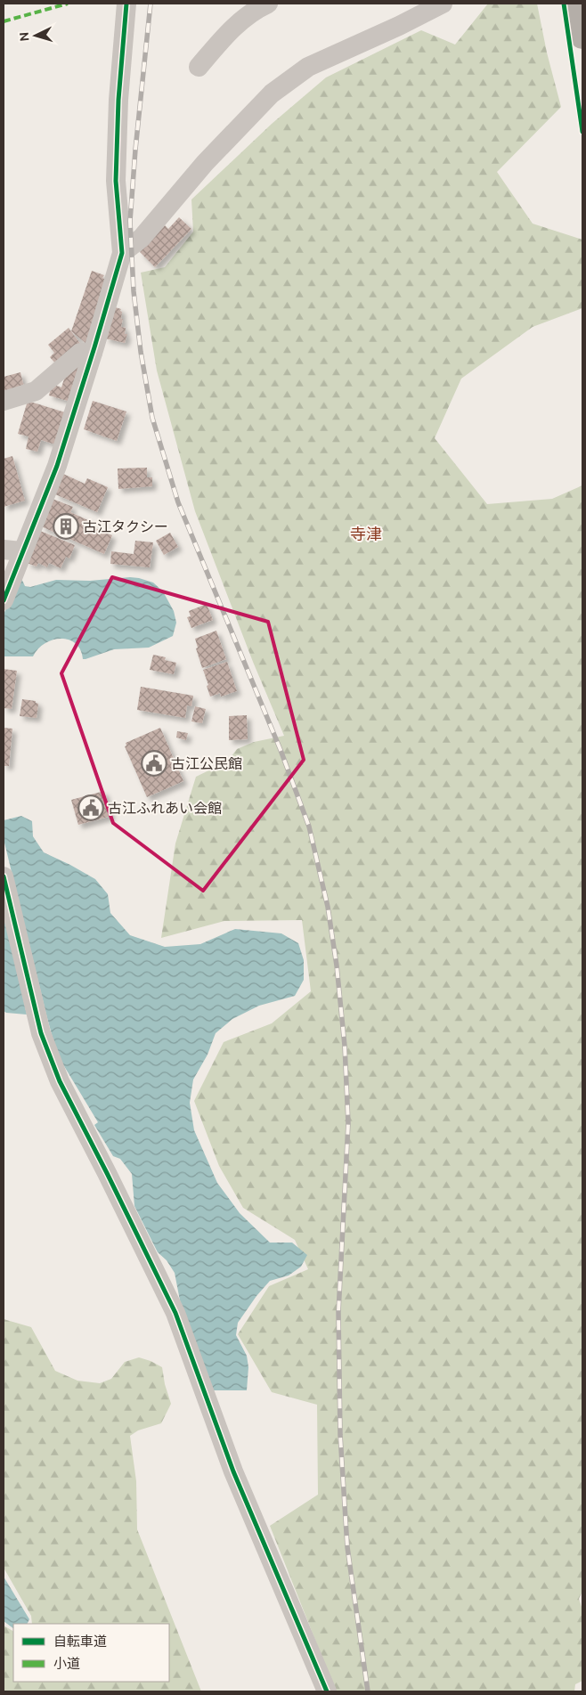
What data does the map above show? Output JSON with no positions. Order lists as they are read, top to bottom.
{
  "districts": ["寺津"],
  "places": {
    "building": ["古江タクシー"],
    "public building": ["古江公民館", "古江ふれあい会館"]
  },
  "legend": ["自転車道", "小道"],
  "north": "left"
}
